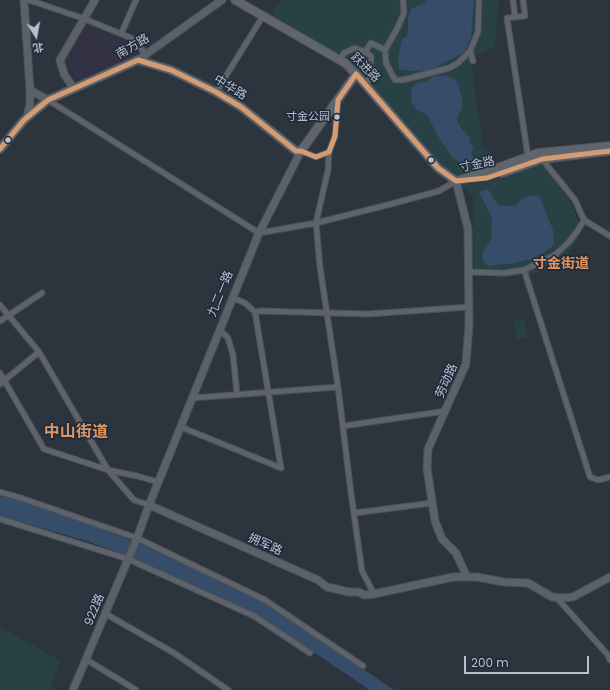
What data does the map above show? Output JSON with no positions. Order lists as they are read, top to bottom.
{
  "streets": {
    "main road": [
      "南方路",
      "跃进路",
      "中华路",
      "寸金路",
      "九二一路"
    ],
    "street": ["劳动路", "拥军路", "922路"]
  },
  "crossings": [
    ["南方路", "中华路"],
    ["跃进路", "寸金路"],
    ["跃进路", "九二一路"],
    ["跃进路", "劳动路"],
    ["中华路", "九二一路"],
    ["寸金路", "劳动路"],
    ["九二一路", "拥军路"],
    ["九二一路", "922路"],
    ["劳动路", "拥军路"]
  ],
  "districts": ["寸金街道", "中山街道"],
  "places": ["寸金公园"],
  "scale_bar": "200 m",
  "north": "bottom"
}
